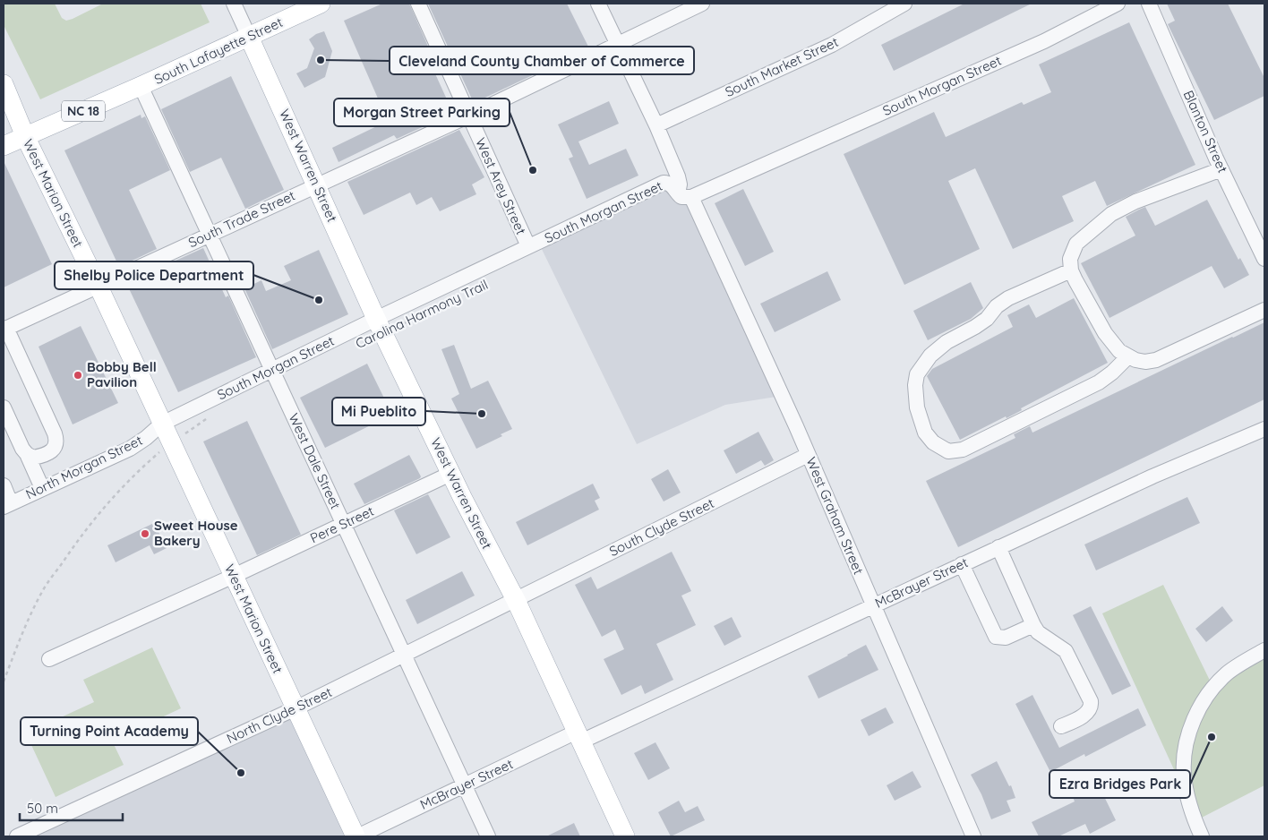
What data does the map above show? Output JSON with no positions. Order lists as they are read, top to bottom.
{
  "streets": {
    "main road": [
      "South Lafayette Street",
      "NC 18",
      "West Warren Street",
      "West Marion Street"
    ],
    "street": [
      "South Market Street",
      "South Morgan Street",
      "Blanton Street",
      "West Arey Street",
      "South Trade Street",
      "West Dale Street",
      "North Morgan Street",
      "West Graham Street",
      "Pere Street",
      "South Clyde Street",
      "McBrayer Street",
      "North Clyde Street"
    ],
    "path": ["Carolina Harmony Trail"]
  },
  "crossings": [
    ["South Lafayette Street", "NC 18"],
    ["South Lafayette Street", "West Warren Street"],
    ["South Lafayette Street", "West Dale Street"],
    ["South Market Street", "West Graham Street"],
    ["South Morgan Street", "West Warren Street"],
    ["South Morgan Street", "West Arey Street"],
    ["South Morgan Street", "West Marion Street"],
    ["South Morgan Street", "Carolina Harmony Trail"],
    ["South Morgan Street", "West Dale Street"],
    ["South Morgan Street", "North Morgan Street"],
    ["South Morgan Street", "West Graham Street"],
    ["NC 18", "West Marion Street"],
    ["NC 18", "West Dale Street"],
    ["West Warren Street", "South Trade Street"],
    ["West Warren Street", "Carolina Harmony Trail"],
    ["West Warren Street", "Pere Street"],
    ["West Warren Street", "South Clyde Street"],
    ["West Warren Street", "McBrayer Street"],
    ["West Warren Street", "North Clyde Street"],
    ["West Arey Street", "South Trade Street"],
    ["West Marion Street", "South Trade Street"],
    ["West Marion Street", "North Morgan Street"],
    ["West Marion Street", "Pere Street"],
    ["West Marion Street", "McBrayer Street"],
    ["West Marion Street", "North Clyde Street"],
    ["South Trade Street", "West Dale Street"],
    ["South Trade Street", "West Graham Street"],
    ["West Dale Street", "Pere Street"],
    ["West Dale Street", "McBrayer Street"],
    ["West Dale Street", "North Clyde Street"],
    ["West Graham Street", "South Clyde Street"],
    ["West Graham Street", "McBrayer Street"],
    ["South Clyde Street", "North Clyde Street"]
  ],
  "places": [
    "Cleveland County Chamber of Commerce",
    "Morgan Street Parking",
    "Shelby Police Department",
    "Bobby Bell Pavilion",
    "Mi Pueblito",
    "Sweet House Bakery",
    "Ezra Bridges Park",
    "Turning Point Academy"
  ],
  "scale_bar": "50 m"
}
